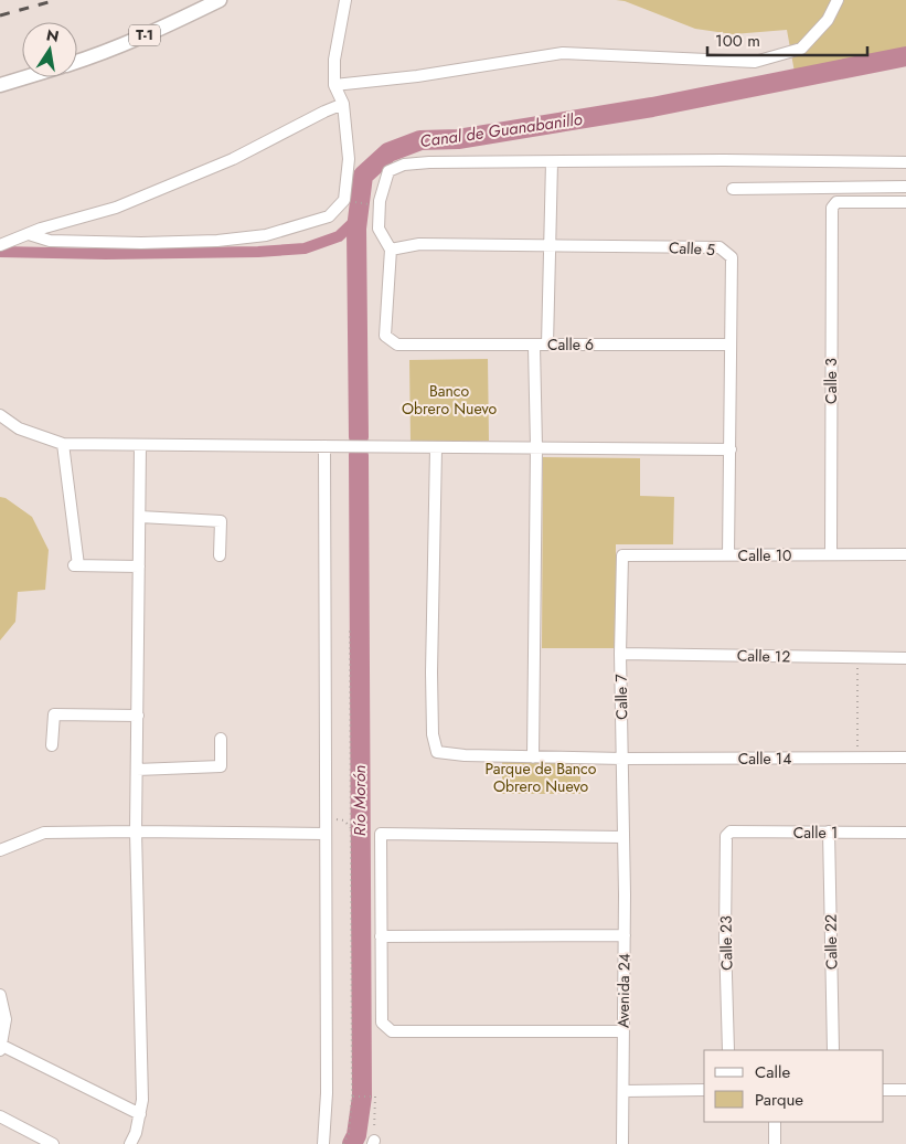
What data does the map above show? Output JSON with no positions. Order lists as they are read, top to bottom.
{
  "streets": {
    "main road": ["T-1"],
    "street": [
      "Calle 5",
      "Calle 6",
      "Calle 3",
      "Calle 10",
      "Calle 12",
      "Calle 7",
      "Calle 14",
      "Calle 1",
      "Calle 22",
      "Calle 23",
      "Avenida 24"
    ]
  },
  "crossings": [
    ["Calle 5", "Calle 6"],
    ["Calle 5", "Calle 10"],
    ["Calle 3", "Calle 10"],
    ["Calle 10", "Calle 7"],
    ["Calle 12", "Calle 7"],
    ["Calle 7", "Calle 14"],
    ["Calle 7", "Avenida 24"],
    ["Calle 1", "Calle 22"],
    ["Calle 1", "Calle 23"]
  ],
  "water": ["Canal de Guanabanillo", "Río Morón"],
  "parks": ["Banco Obrero Nuevo", "Parque de Banco Obrero Nuevo"],
  "legend": ["Calle", "Parque"],
  "scale_bar": "100 m",
  "north": "top"
}
